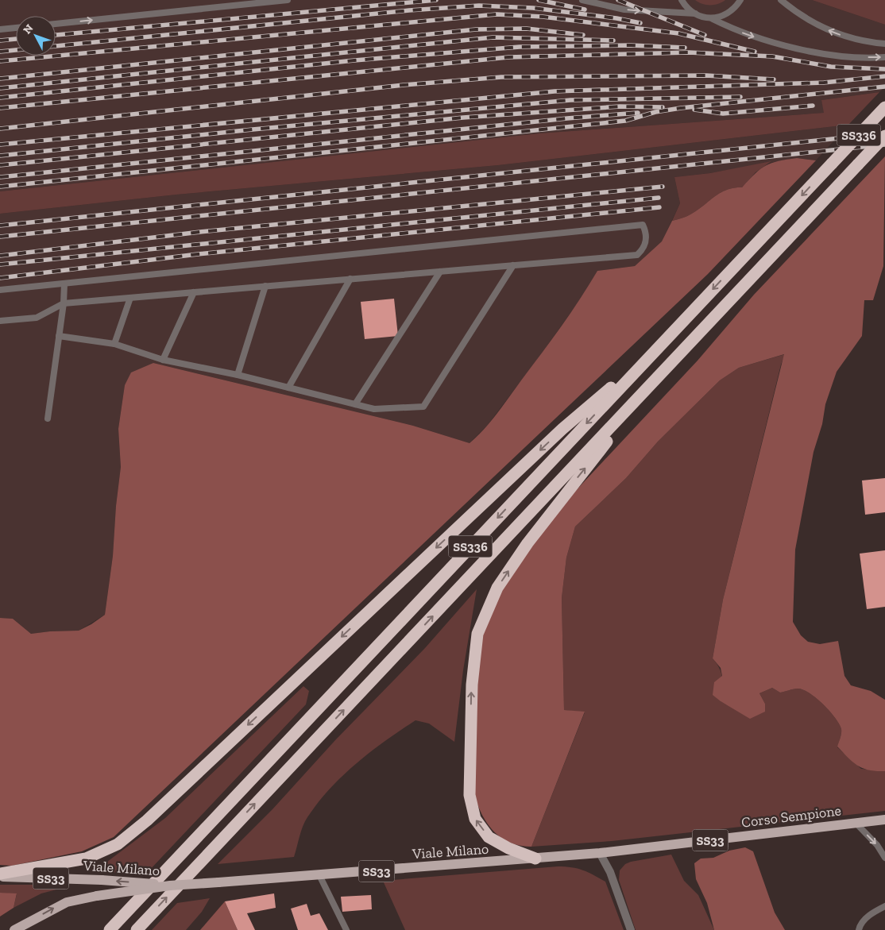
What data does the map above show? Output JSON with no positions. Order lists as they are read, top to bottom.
{
  "streets": {
    "highway": ["SS336"],
    "main road": ["Corso Sempione", "SS33", "Viale Milano"]
  },
  "crossings": [
    ["Corso Sempione", "Viale Milano"]
  ],
  "north": "top left"
}
